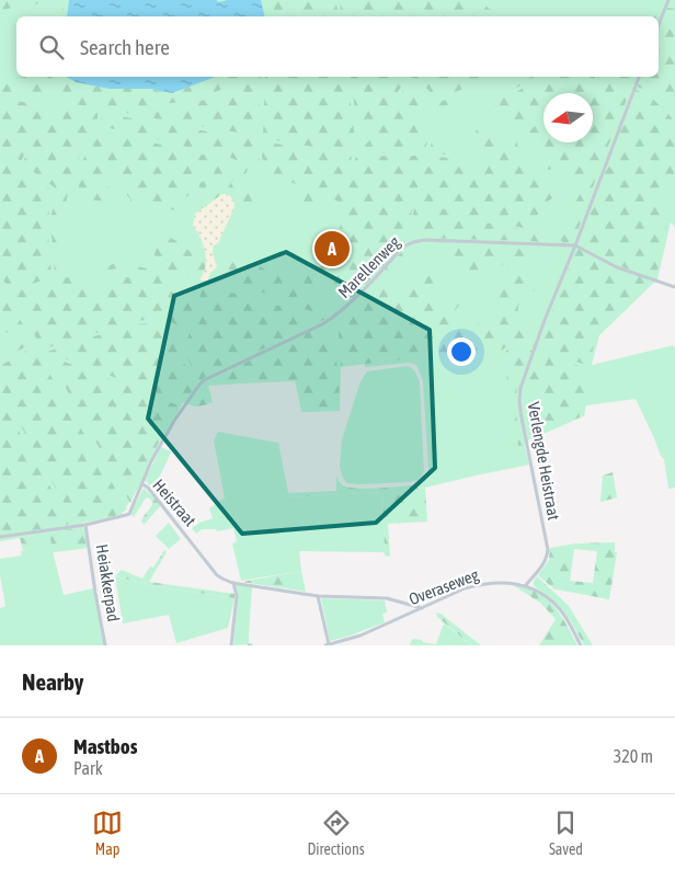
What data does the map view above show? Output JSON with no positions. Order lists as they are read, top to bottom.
{
  "streets": {
    "street": [
      "Marellenweg",
      "Verlengde Heistraat",
      "Heistraat",
      "Heiakkerpad",
      "Overaseweg"
    ]
  },
  "crossings": [
    ["Marellenweg", "Verlengde Heistraat"],
    ["Marellenweg", "Heistraat"],
    ["Verlengde Heistraat", "Overaseweg"],
    ["Heistraat", "Heiakkerpad"],
    ["Heistraat", "Overaseweg"]
  ],
  "north": "left",
  "page": {
    "search": "Search here",
    "pins": "A",
    "heading": "Nearby",
    "list": [
      {
        "mark": "A",
        "name": "Mastbos",
        "note": "Park",
        "value": "320 m"
      }
    ],
    "nav": ["Map", "Directions", "Saved"]
  }
}
